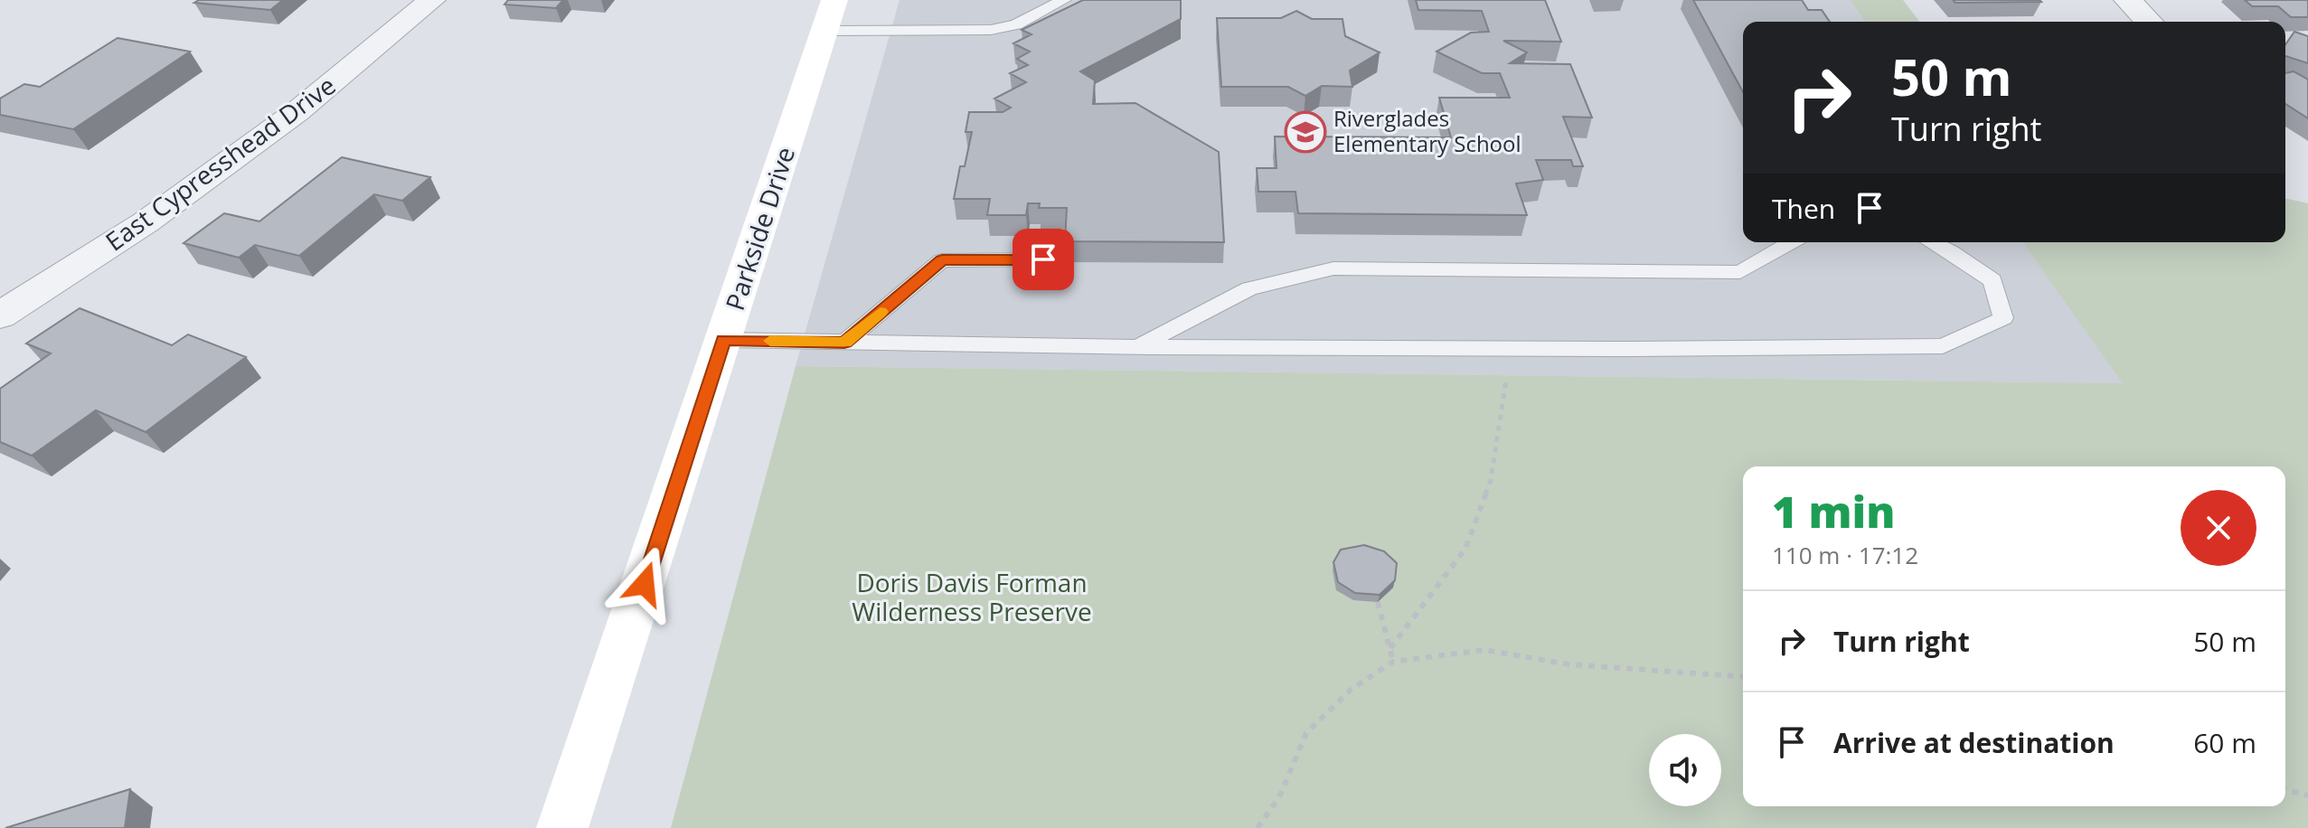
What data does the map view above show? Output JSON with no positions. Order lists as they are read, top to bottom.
{
  "streets": {
    "street": ["East Cypresshead Drive", "Parkside Drive"]
  },
  "parks": ["Doris Davis Forman Wilderness Preserve"],
  "places": {
    "school or university": ["Riverglades Elementary School"]
  },
  "page": {
    "turn": ["50 m", "Turn right"],
    "then": "Then",
    "heading": ["1 min", "110 m · 17:12"],
    "list": [
      {
        "name": "Turn right",
        "value": "50 m"
      },
      {
        "name": "Arrive at destination",
        "value": "60 m"
      }
    ]
  }
}
